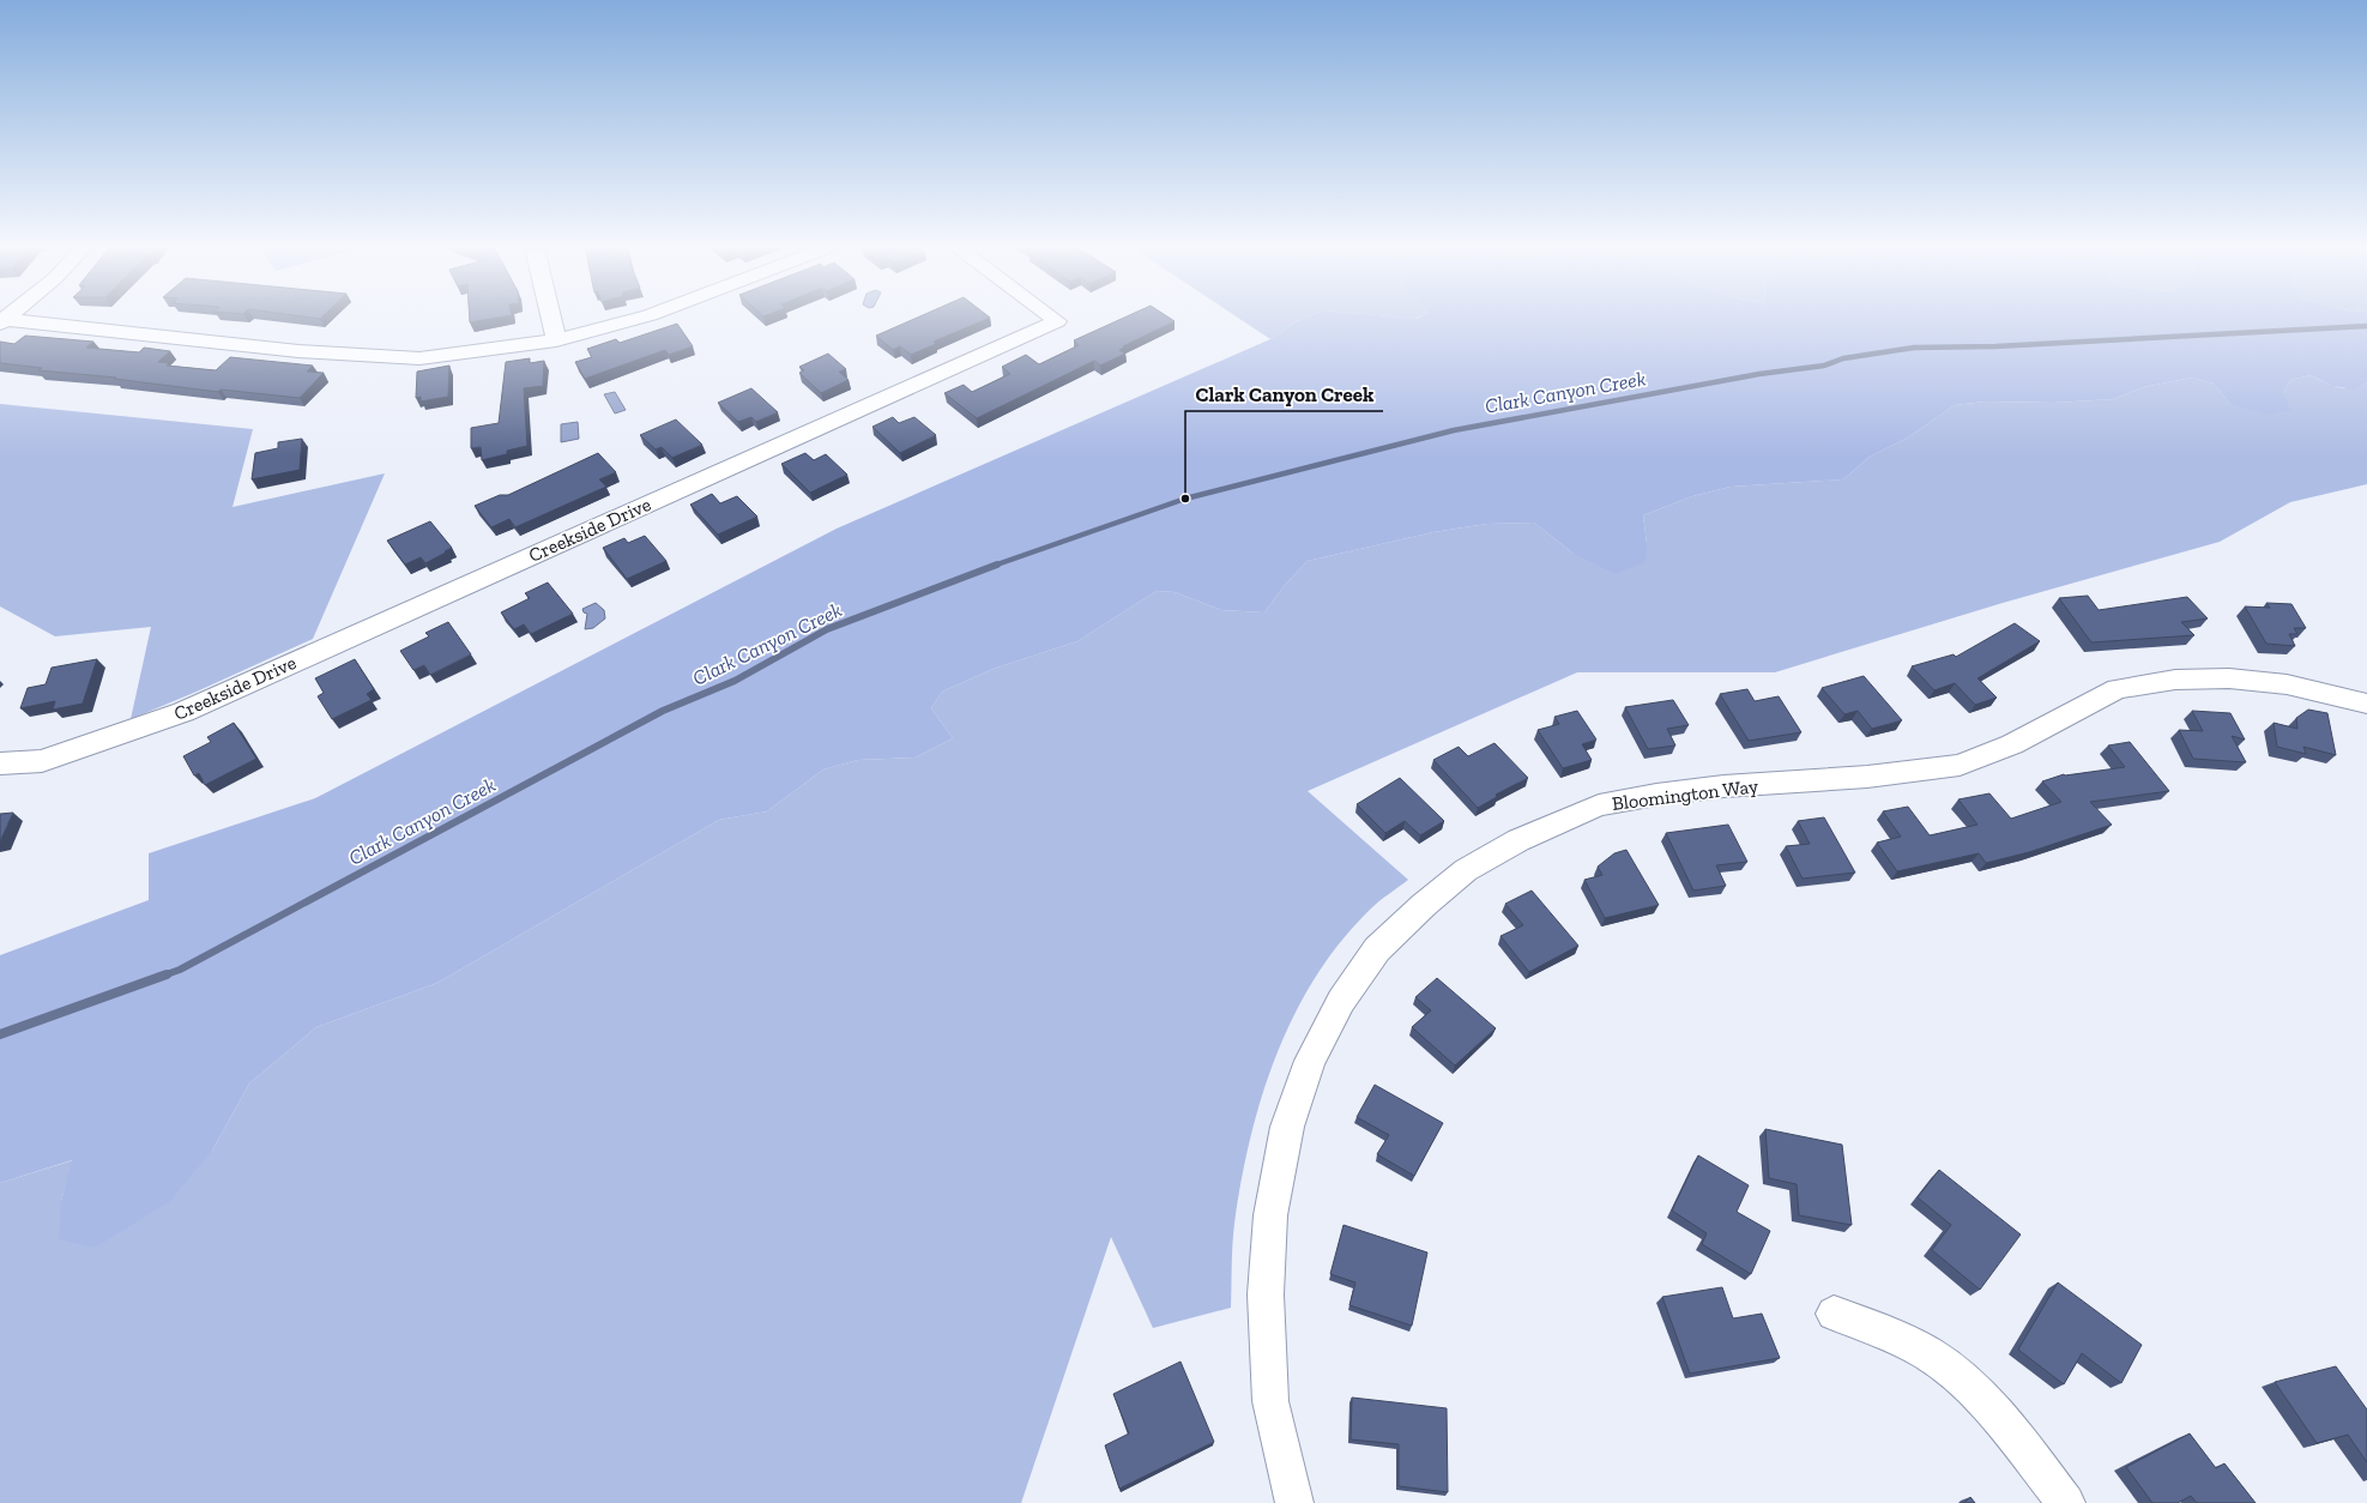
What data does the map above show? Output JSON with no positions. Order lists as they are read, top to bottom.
{
  "streets": {
    "street": ["Creekside Drive", "Bloomington Way"]
  },
  "water": ["Clark Canyon Creek"],
  "places": ["Clark Canyon Creek"]
}
